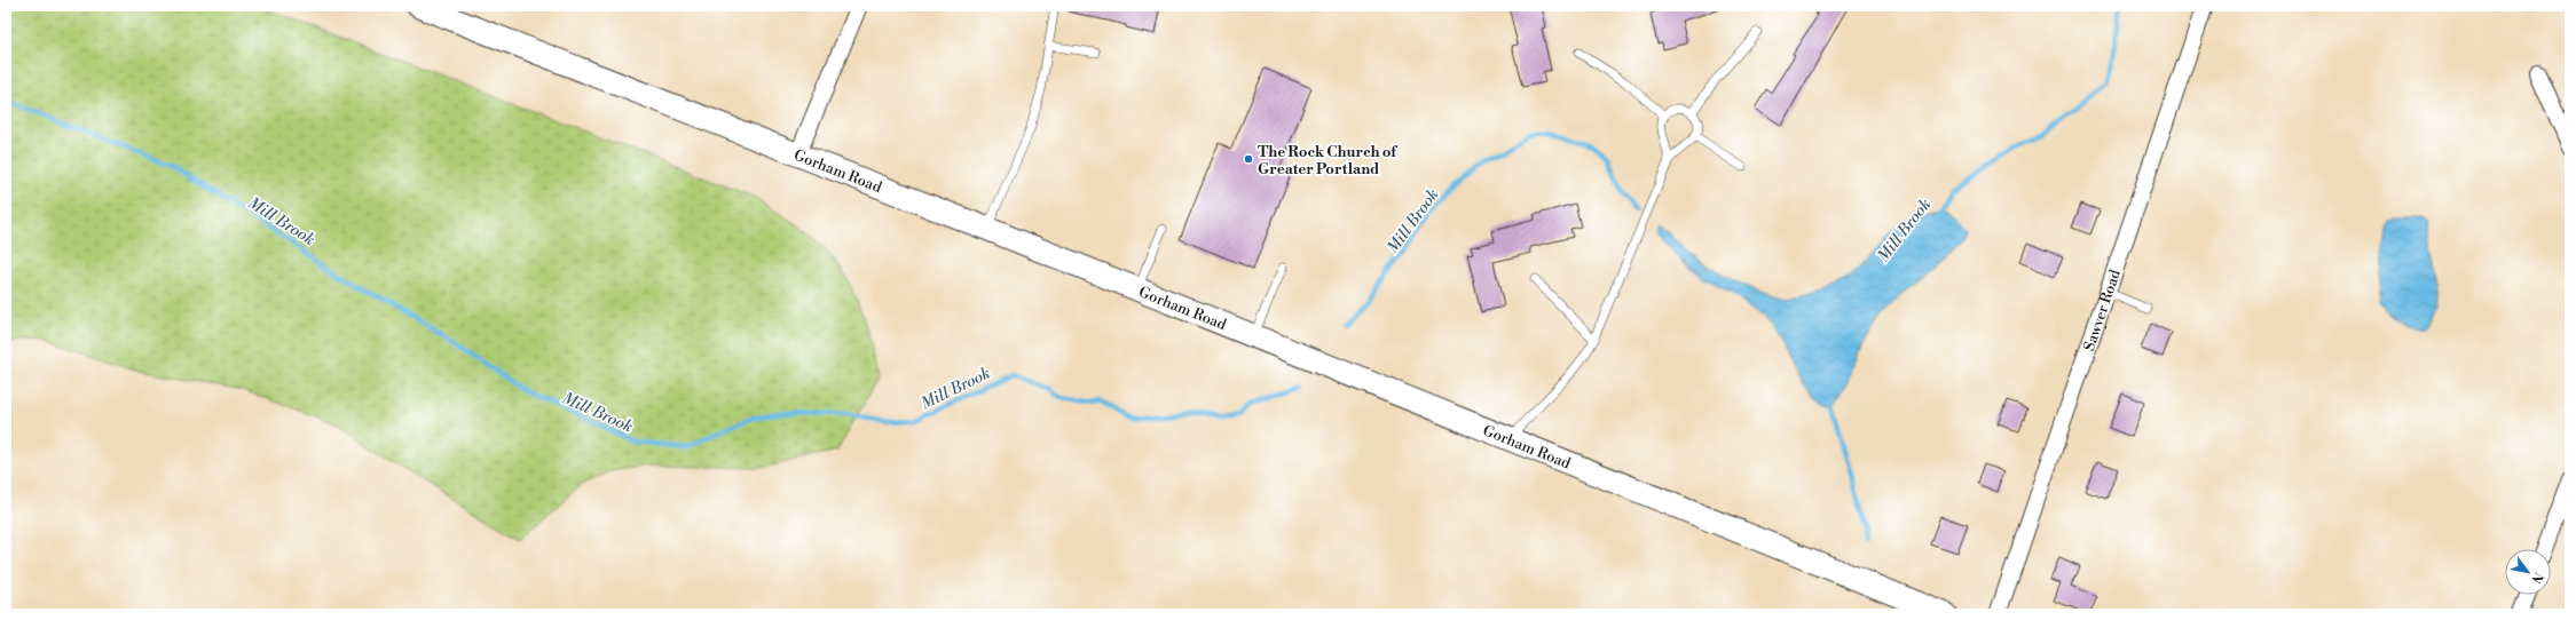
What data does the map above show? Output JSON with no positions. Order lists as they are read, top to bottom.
{
  "streets": {
    "main road": ["Gorham Road"],
    "street": ["Sawyer Road"]
  },
  "water": ["Mill Brook"],
  "places": ["The Rock Church of Greater Portland"],
  "north": "bottom right"
}
